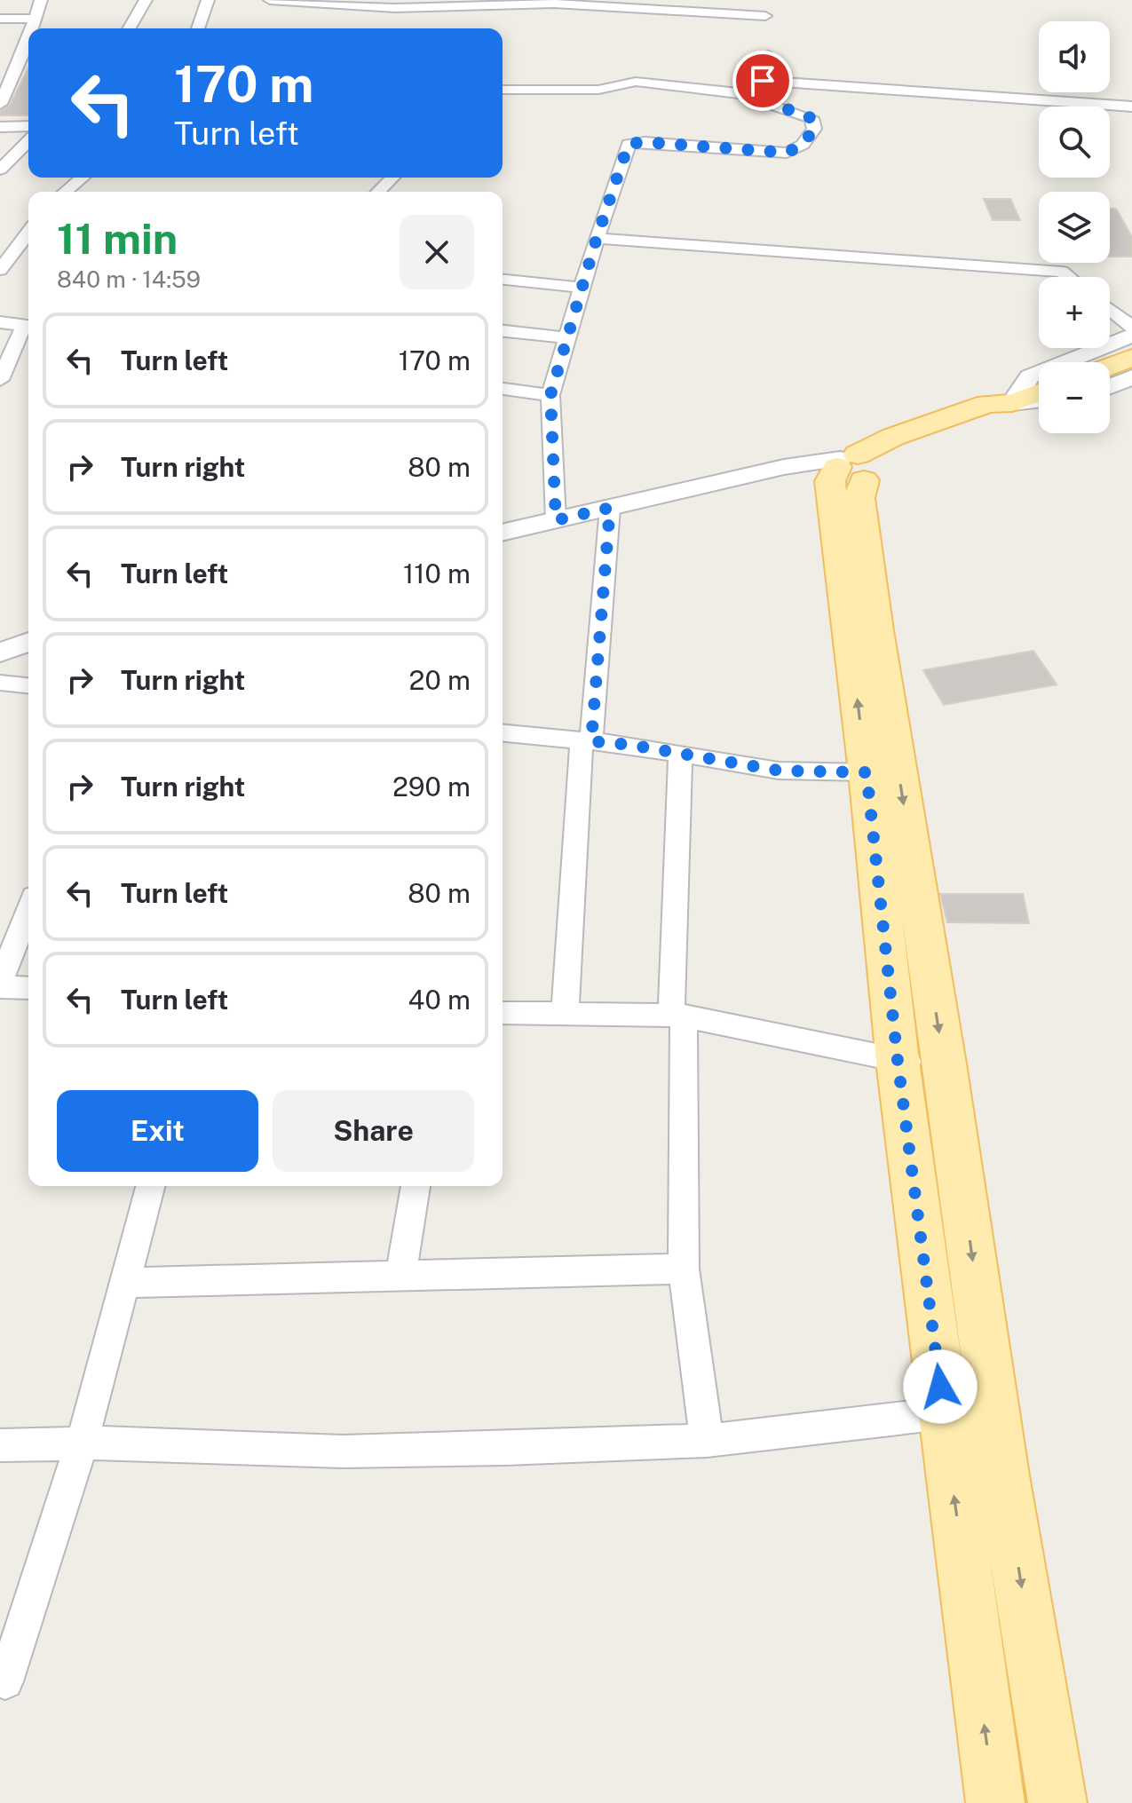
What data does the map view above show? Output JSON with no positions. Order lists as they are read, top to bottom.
{
  "page": {
    "map_buttons": ["+", "−"],
    "turn": ["170 m", "Turn left"],
    "heading": ["11 min", "840 m · 14:59"],
    "list": [
      {
        "name": "Turn left",
        "value": "170 m"
      },
      {
        "name": "Turn right",
        "value": "80 m"
      },
      {
        "name": "Turn left",
        "value": "110 m"
      },
      {
        "name": "Turn right",
        "value": "20 m"
      },
      {
        "name": "Turn right",
        "value": "290 m"
      },
      {
        "name": "Turn left",
        "value": "80 m"
      },
      {
        "name": "Turn left",
        "value": "40 m"
      }
    ],
    "buttons": ["Exit", "Share"]
  }
}
